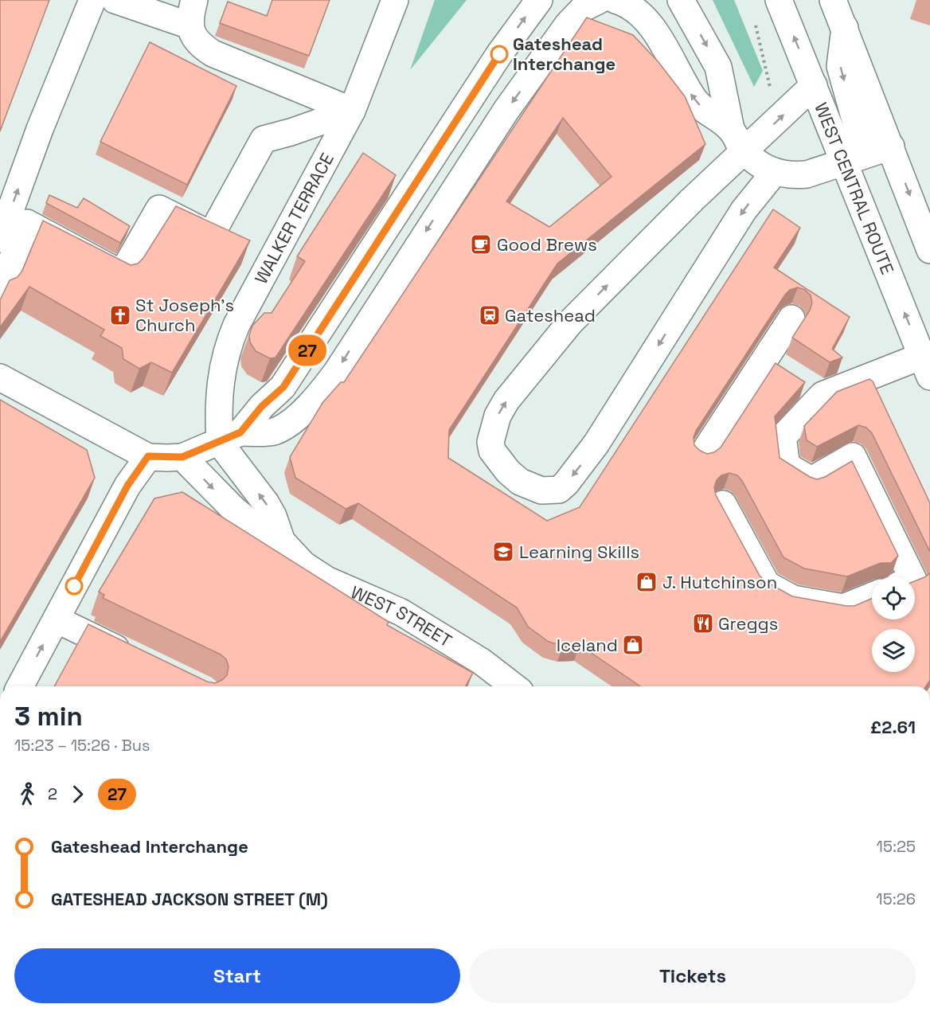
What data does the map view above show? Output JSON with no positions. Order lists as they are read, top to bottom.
{
  "streets": {
    "main road": ["WEST CENTRAL ROUTE", "WALKER TERRACE", "WEST STREET"]
  },
  "crossings": [
    ["WALKER TERRACE", "WEST STREET"]
  ],
  "places": {
    "other": ["Gateshead Interchange"],
    "cafe": ["Good Brews"],
    "church": ["St Joseph's Church"],
    "station": ["Gateshead"],
    "school or university": ["Learning Skills"],
    "shop": ["J. Hutchinson", "Iceland"],
    "restaurant": ["Greggs"]
  },
  "lines": ["bus line 27"],
  "page": {
    "on_map": "27",
    "heading": ["3 min", "15:23 – 15:26 · Bus", "£2.61"],
    "legs": ["2", "27"],
    "list": [
      {
        "name": "Gateshead Interchange",
        "value": "15:25"
      },
      {
        "name": "GATESHEAD JACKSON STREET (M)",
        "value": "15:26"
      }
    ],
    "buttons": ["Start", "Tickets"]
  }
}
